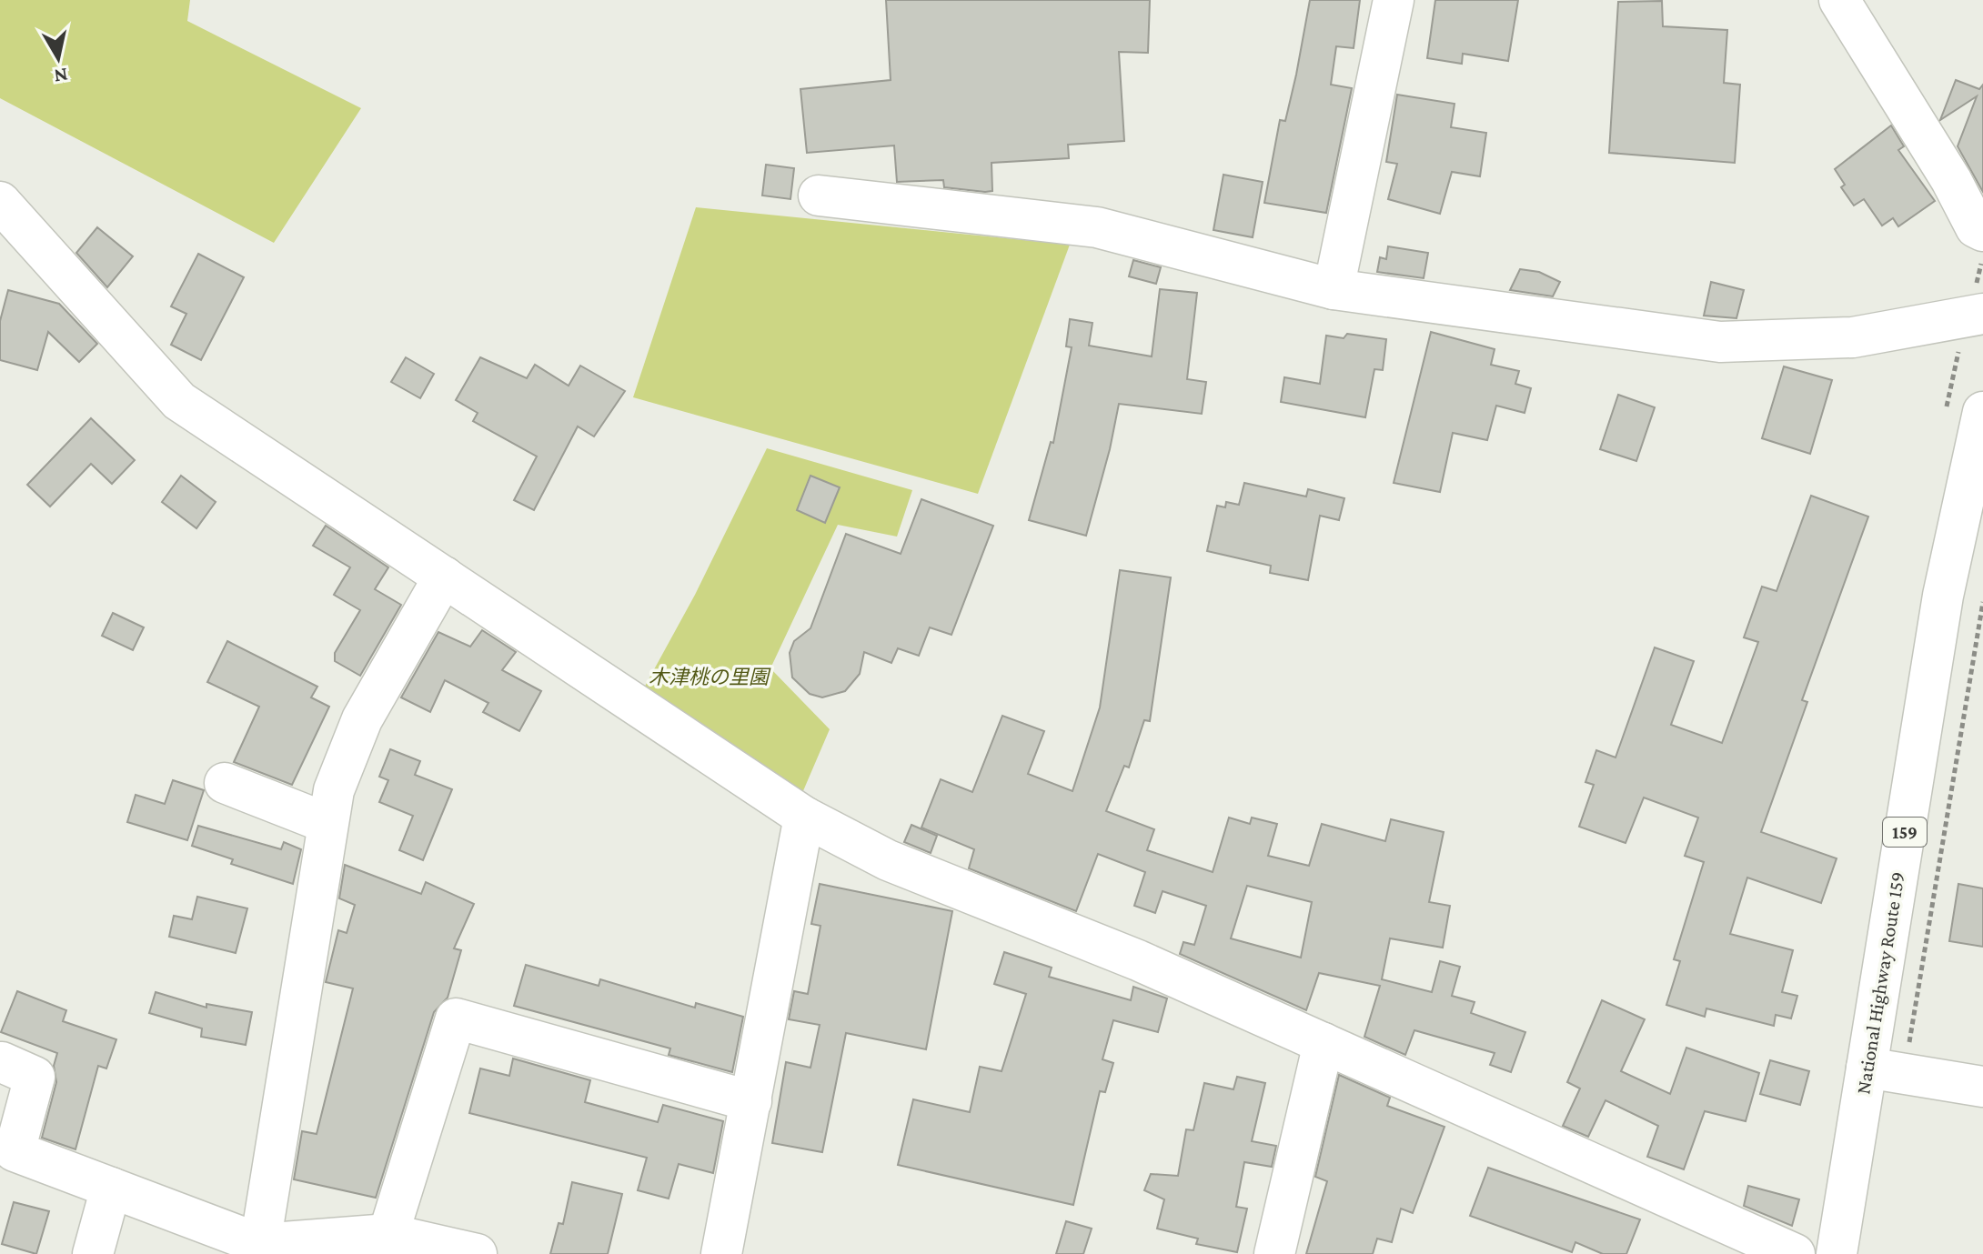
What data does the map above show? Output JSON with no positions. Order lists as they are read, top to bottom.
{
  "streets": {
    "main road": ["159", "National Highway Route 159"]
  },
  "parks": ["木津桃の里園"],
  "north": "bottom"
}
